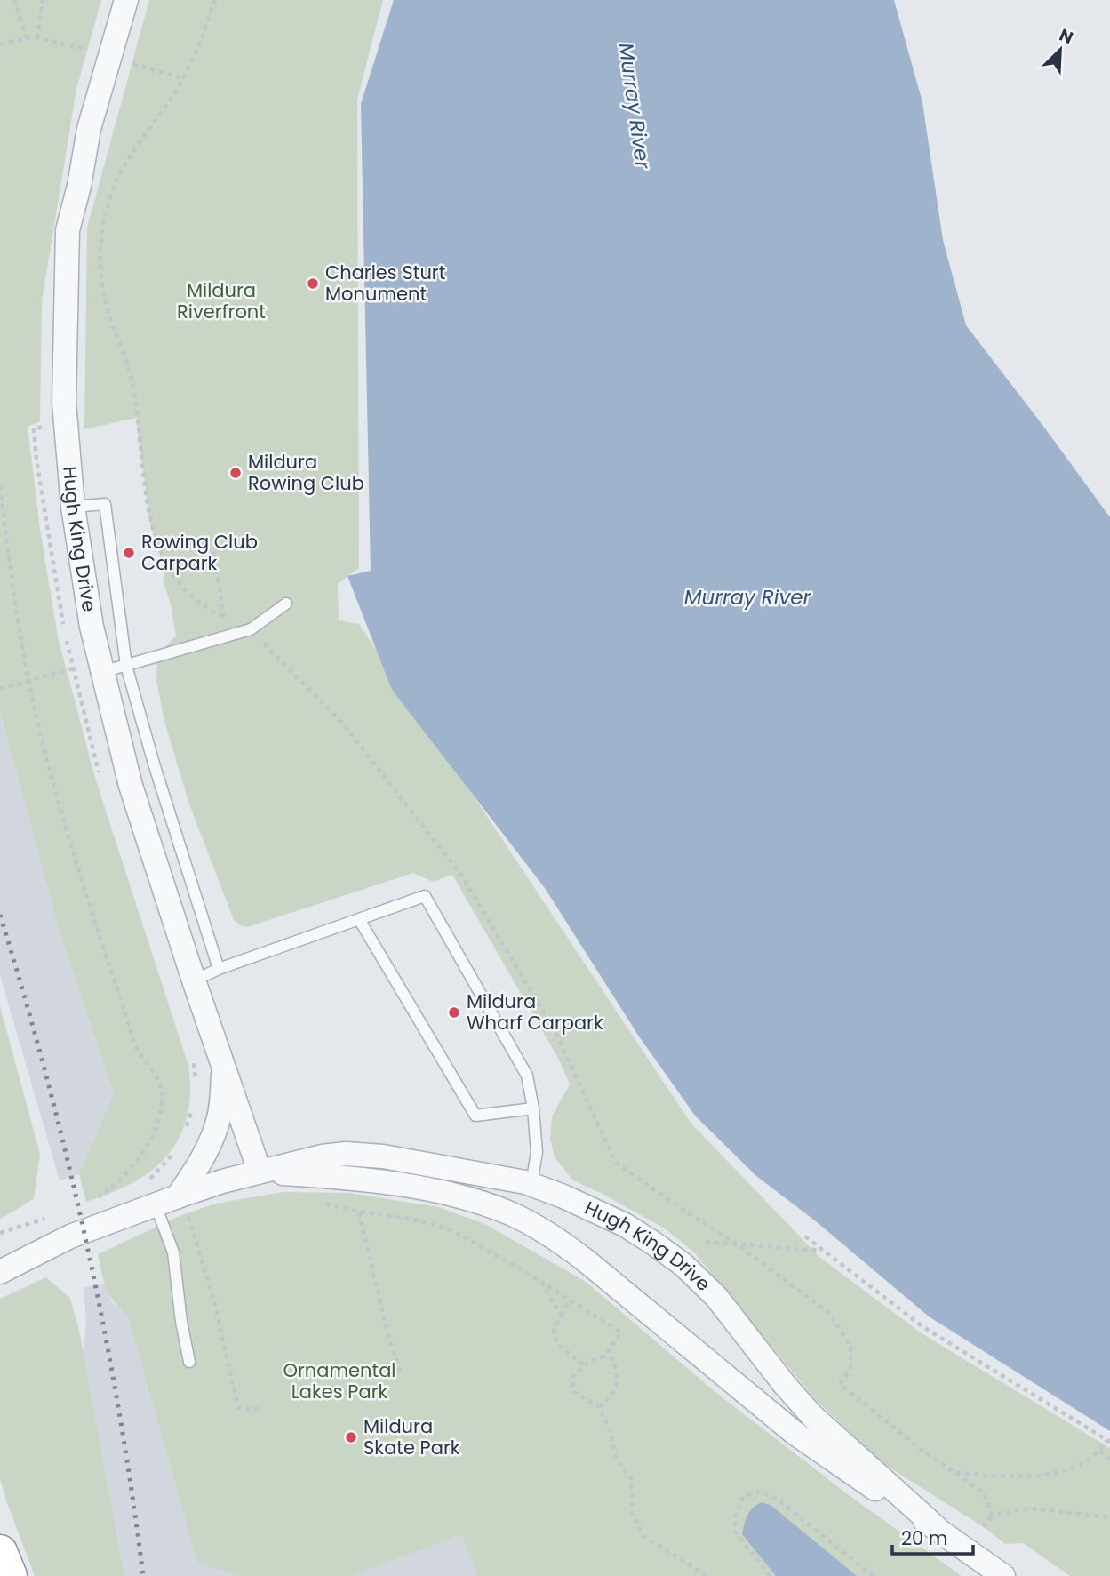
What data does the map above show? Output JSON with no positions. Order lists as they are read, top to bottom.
{
  "streets": {
    "street": ["Hugh King Drive"]
  },
  "water": ["Murray River"],
  "parks": ["Mildura Riverfront", "Ornamental Lakes Park"],
  "places": [
    "Charles Sturt Monument",
    "Mildura Rowing Club",
    "Rowing Club Carpark",
    "Mildura Wharf Carpark",
    "Mildura Skate Park"
  ],
  "scale_bar": "20 m",
  "north": "top right"
}
